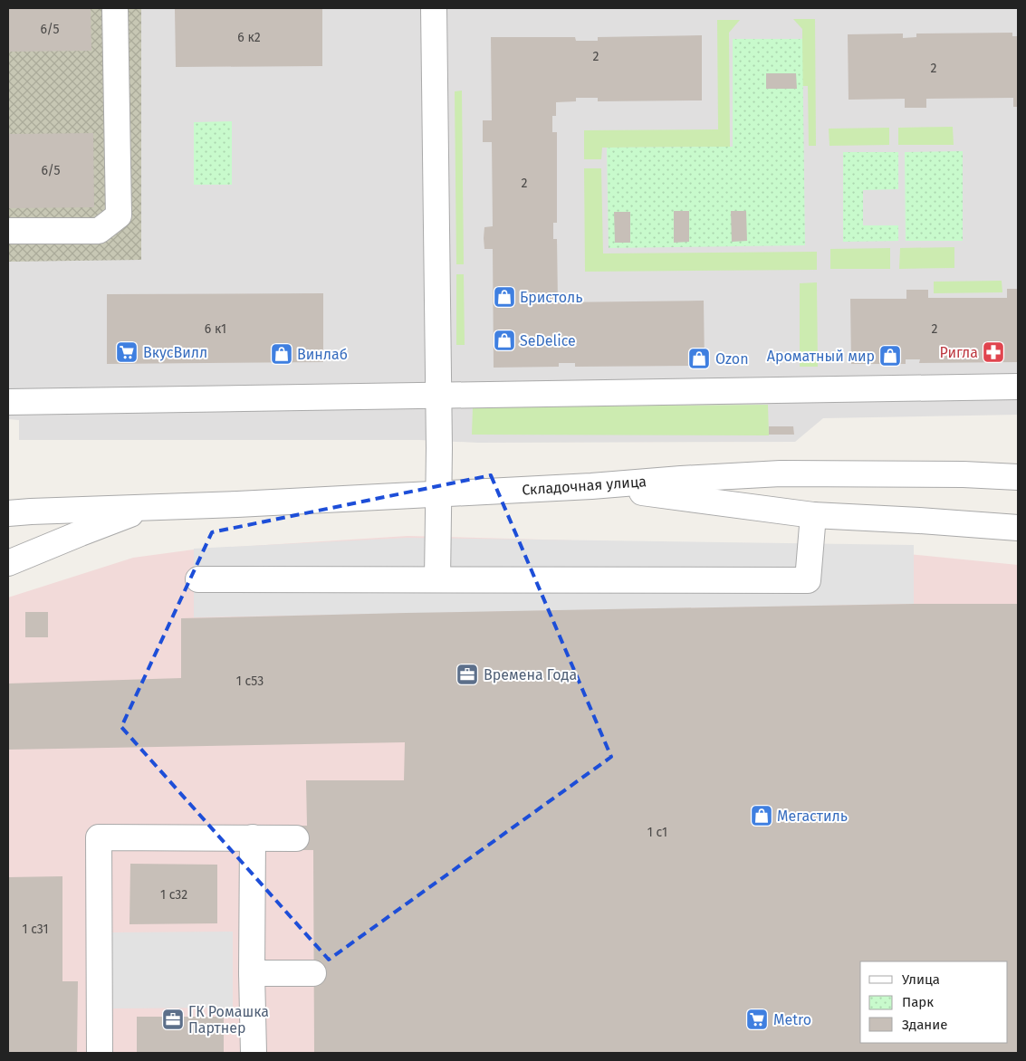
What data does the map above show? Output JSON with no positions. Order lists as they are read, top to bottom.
{
  "streets": {
    "street": ["Складочная улица"]
  },
  "places": {
    "shop": [
      "Бристоль",
      "SeDelice",
      "Винлаб",
      "Ароматный мир",
      "Ozon",
      "Мегастиль"
    ],
    "supermarket": ["ВкусВилл", "Metro"],
    "pharmacy": ["Ригла"],
    "office": ["Времена Года", "ГК Ромашка Партнер"]
  },
  "house_numbers": [
    "6/5",
    "6 к2",
    "2",
    "2",
    "6/5",
    "2",
    "6 к1",
    "2",
    "1 с53",
    "1 с1",
    "1 с32",
    "1 с31"
  ],
  "legend": ["Улица", "Парк", "Здание"]
}
